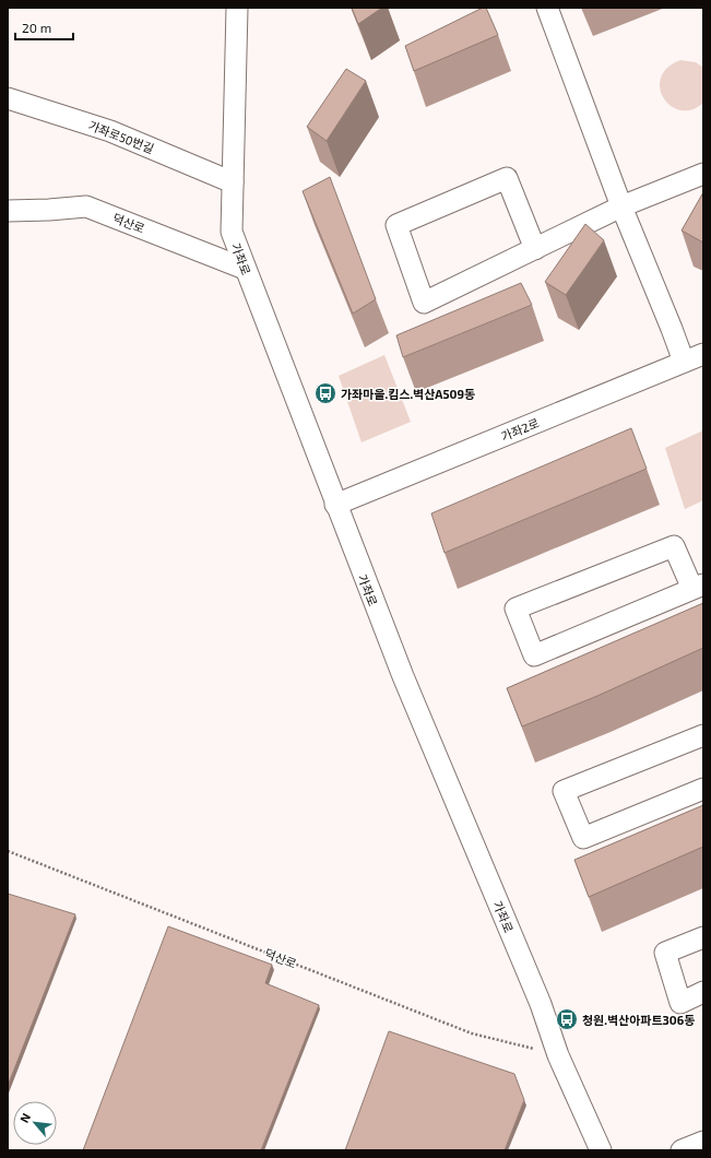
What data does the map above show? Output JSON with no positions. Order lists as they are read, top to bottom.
{
  "streets": {
    "street": [
      "가좌로50번길",
      "덕산로",
      "가좌로",
      "가좌2로"
    ]
  },
  "crossings": [
    ["가좌로50번길", "가좌로"],
    ["덕산로", "가좌로"],
    ["가좌로", "가좌2로"]
  ],
  "places": {
    "bus stop": ["가좌마을.킴스.벽산A509동", "청원.벽산아파트306동"]
  },
  "scale_bar": "20 m",
  "north": "top left"
}
